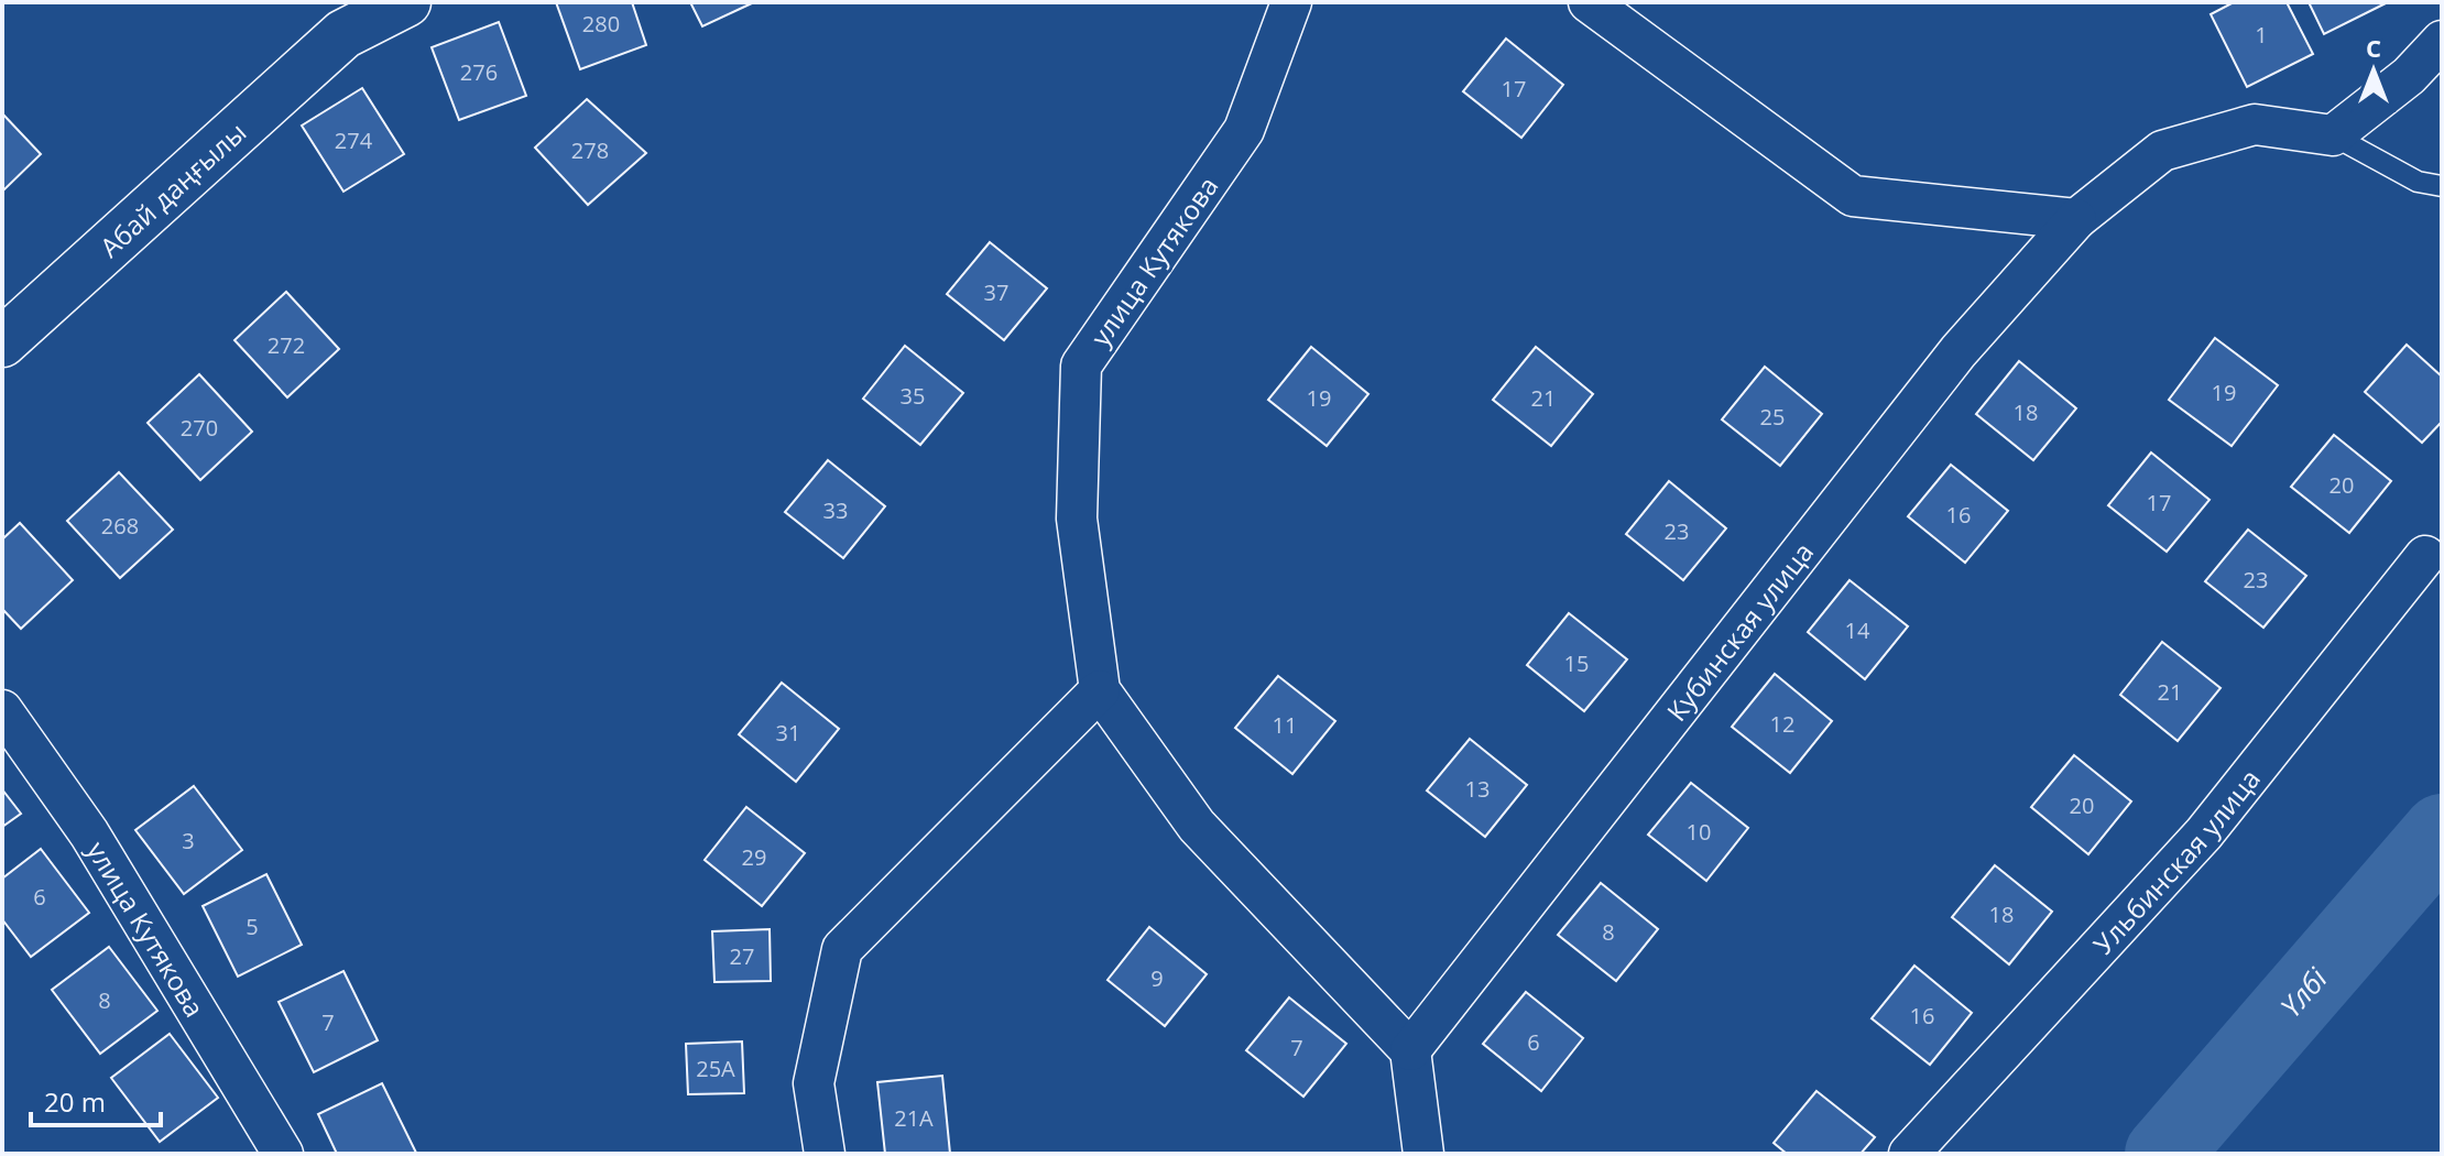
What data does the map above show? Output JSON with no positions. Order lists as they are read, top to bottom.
{
  "streets": {
    "main road": ["Абай даңғылы"],
    "street": ["улица Кутякова", "Кубинская улица", "Ульбинская улица"]
  },
  "crossings": [
    ["улица Кутякова", "Кубинская улица"]
  ],
  "water": ["Үлбі"],
  "house_numbers": [
    "280",
    "1",
    "276",
    "17",
    "274",
    "278",
    "37",
    "272",
    "19",
    "35",
    "19",
    "21",
    "18",
    "25",
    "270",
    "20",
    "17",
    "33",
    "16",
    "268",
    "23",
    "23",
    "14",
    "15",
    "21",
    "12",
    "11",
    "31",
    "13",
    "20",
    "10",
    "3",
    "29",
    "6",
    "18",
    "5",
    "8",
    "27",
    "9",
    "8",
    "16",
    "7",
    "6",
    "7",
    "25А",
    "21А"
  ],
  "scale_bar": "20 m",
  "north": "top"
}
